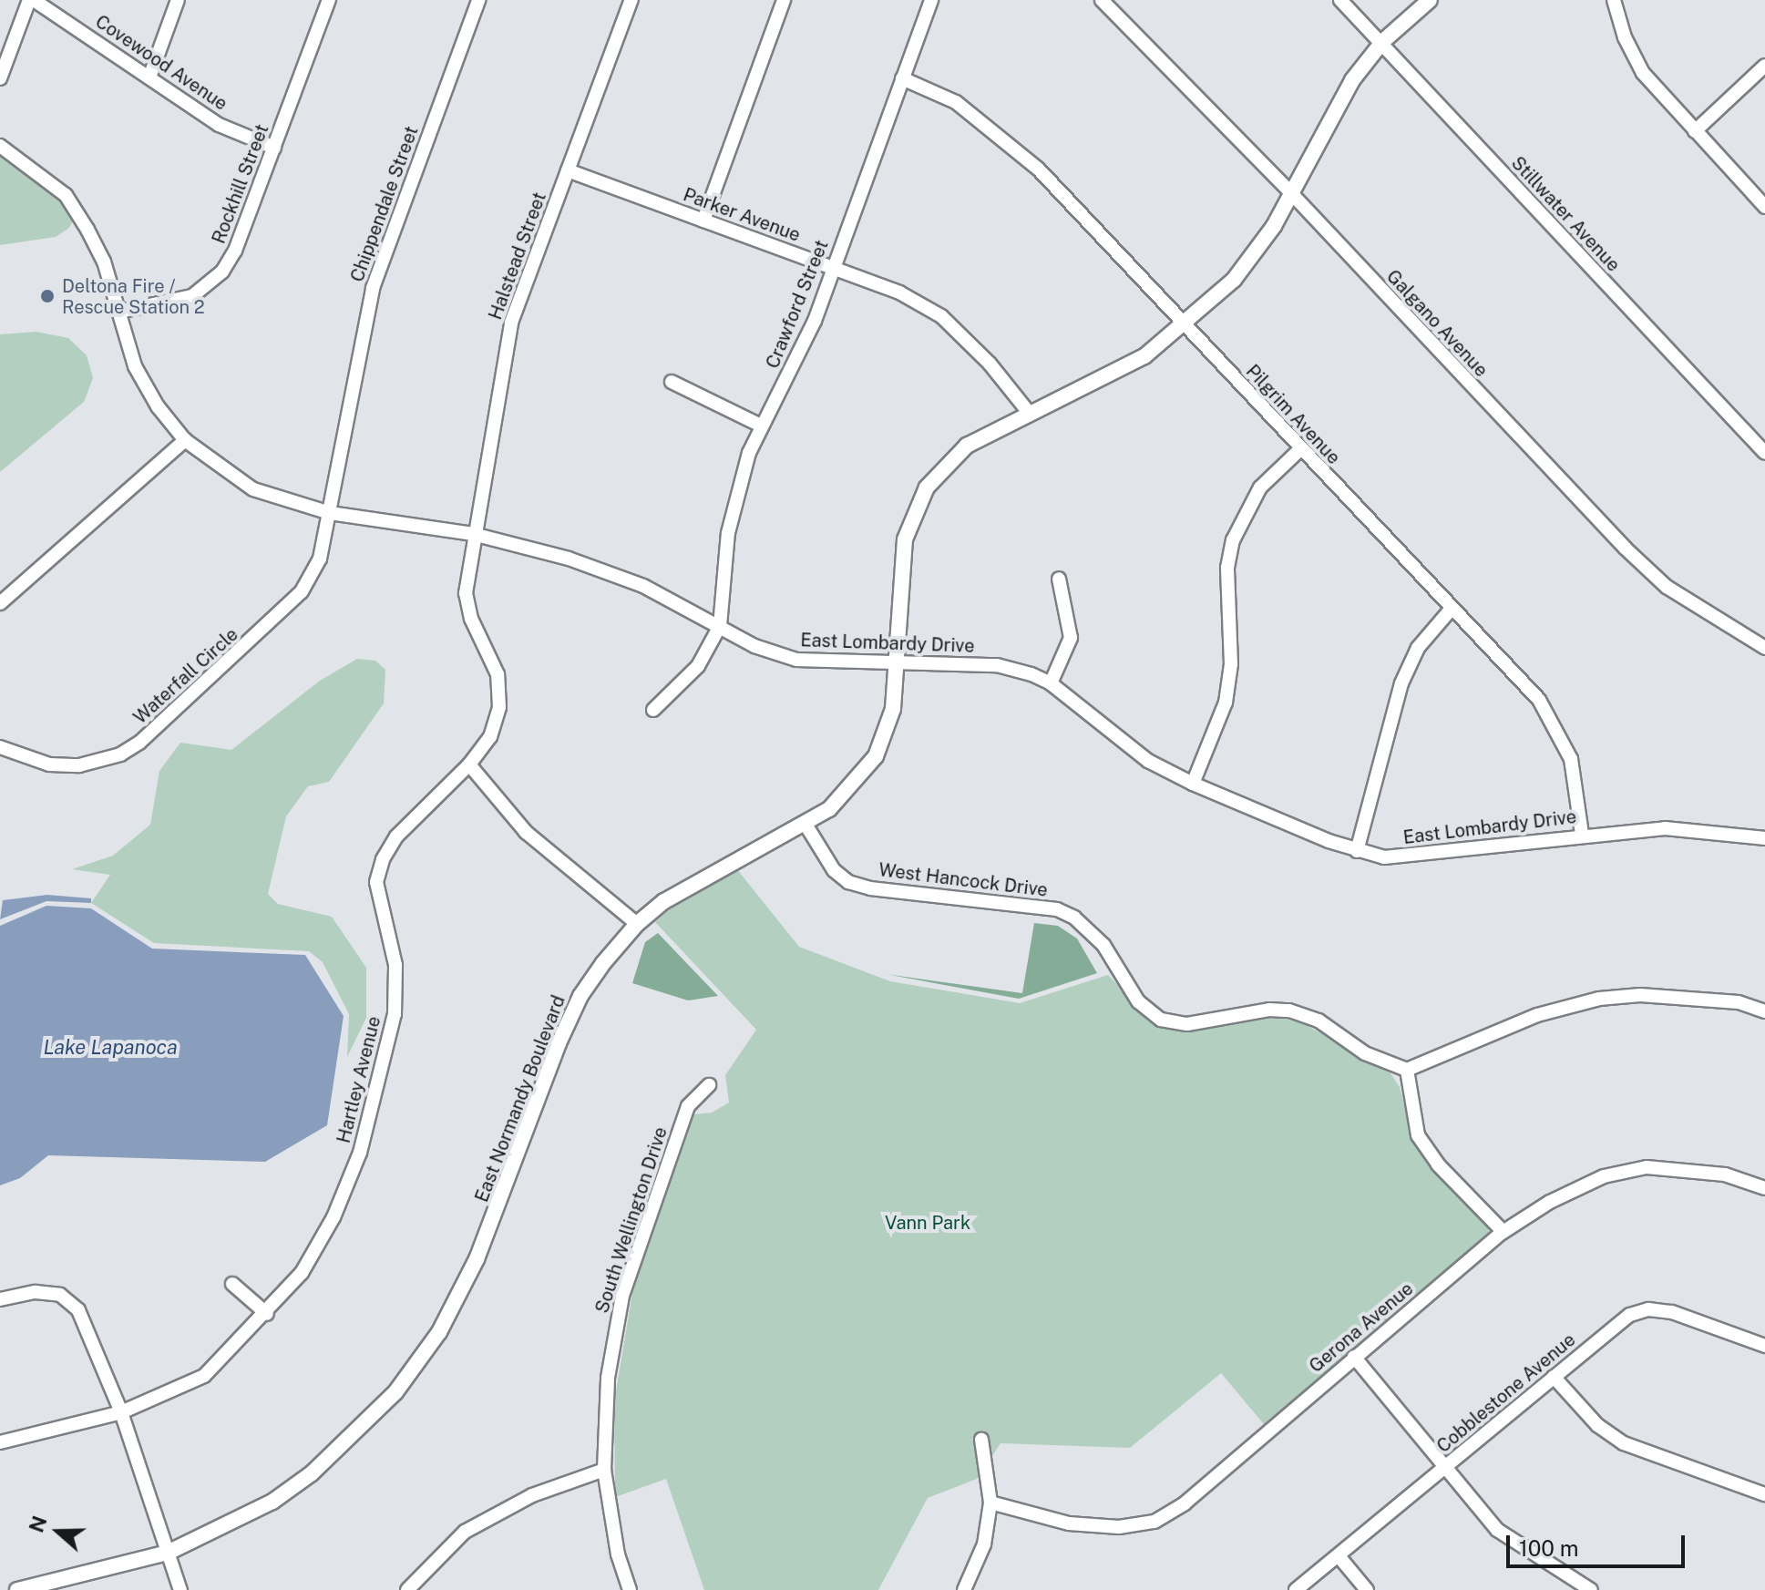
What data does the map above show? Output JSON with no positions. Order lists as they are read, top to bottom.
{
  "streets": {
    "street": [
      "Covewood Avenue",
      "Rockhill Street",
      "Chippendale Street",
      "Stillwater Avenue",
      "Parker Avenue",
      "Halstead Street",
      "Crawford Street",
      "Galgano Avenue",
      "Pilgrim Avenue",
      "East Lombardy Drive",
      "Waterfall Circle",
      "West Hancock Drive",
      "Hartley Avenue",
      "East Normandy Boulevard",
      "South Wellington Drive",
      "Gerona Avenue",
      "Cobblestone Avenue"
    ]
  },
  "crossings": [
    ["Covewood Avenue", "Rockhill Street"],
    ["Rockhill Street", "East Lombardy Drive"],
    ["Chippendale Street", "East Lombardy Drive"],
    ["Chippendale Street", "Waterfall Circle"],
    ["Stillwater Avenue", "East Normandy Boulevard"],
    ["Parker Avenue", "Halstead Street"],
    ["Parker Avenue", "Crawford Street"],
    ["Parker Avenue", "East Normandy Boulevard"],
    ["Halstead Street", "East Lombardy Drive"],
    ["Halstead Street", "Hartley Avenue"],
    ["Crawford Street", "Pilgrim Avenue"],
    ["Crawford Street", "East Lombardy Drive"],
    ["Galgano Avenue", "East Normandy Boulevard"],
    ["Pilgrim Avenue", "East Lombardy Drive"],
    ["Pilgrim Avenue", "East Normandy Boulevard"],
    ["East Lombardy Drive", "Waterfall Circle"],
    ["East Lombardy Drive", "Hartley Avenue"],
    ["East Lombardy Drive", "East Normandy Boulevard"],
    ["West Hancock Drive", "East Normandy Boulevard"]
  ],
  "water": ["Lake Lapanoca"],
  "parks": ["Vann Park"],
  "places": ["Deltona Fire / Rescue Station 2"],
  "scale_bar": "100 m",
  "north": "left"
}
